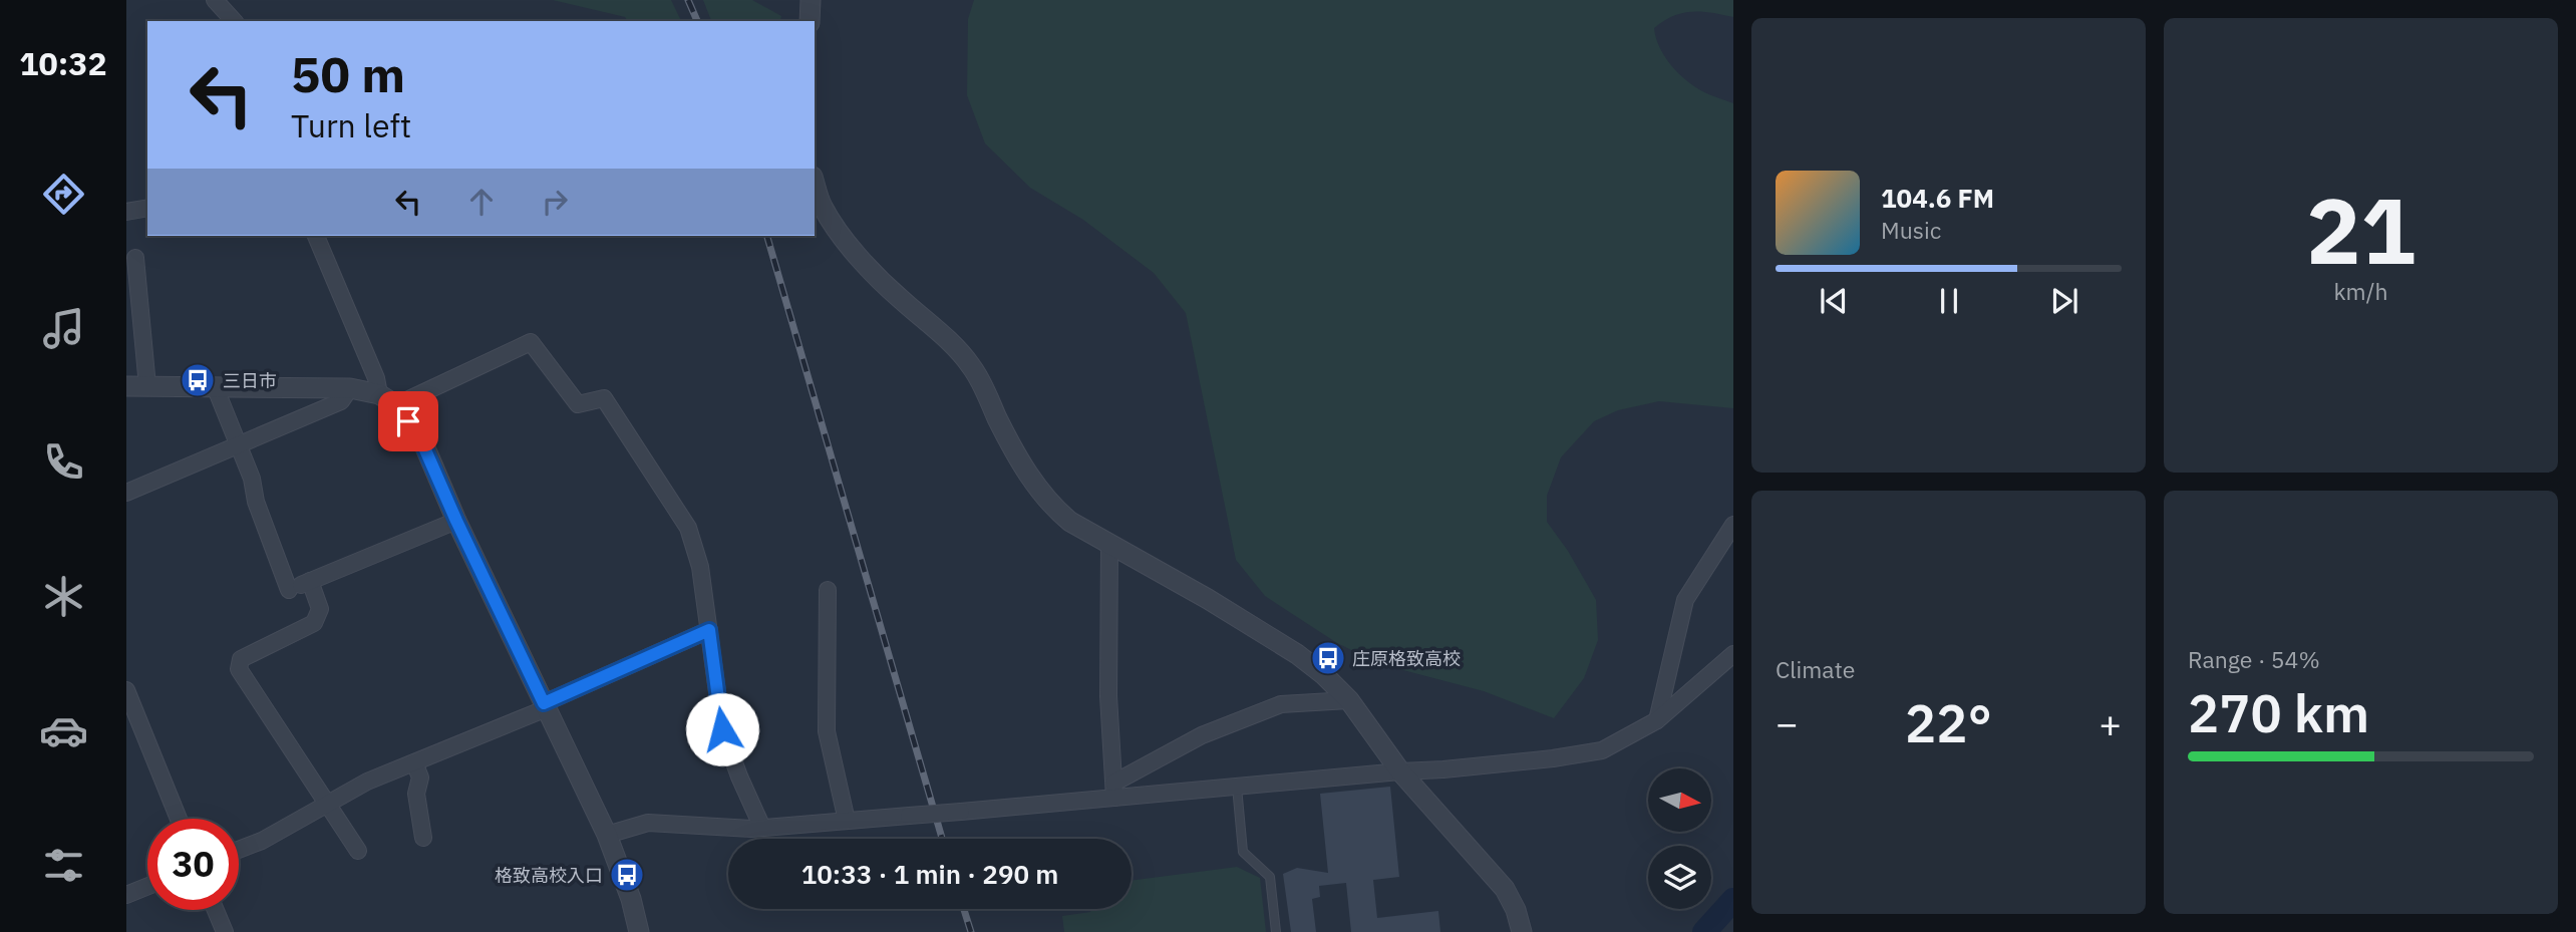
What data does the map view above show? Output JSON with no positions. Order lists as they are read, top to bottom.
{
  "places": {
    "bus stop": ["三日市", "庄原格致高校", "格致高校入口"]
  },
  "north": "right",
  "page": {
    "tabs": "10:32",
    "tile": [
      ["21", "km/h"],
      "Climate",
      ["Range · 54%", "270 km"]
    ],
    "turn": ["50 m", "Turn left"],
    "song": ["104.6 FM", "Music"],
    "heat": ["−", "22°", "+"],
    "limit": "30",
    "trip": "10:33 · 1 min · 290 m"
  }
}
